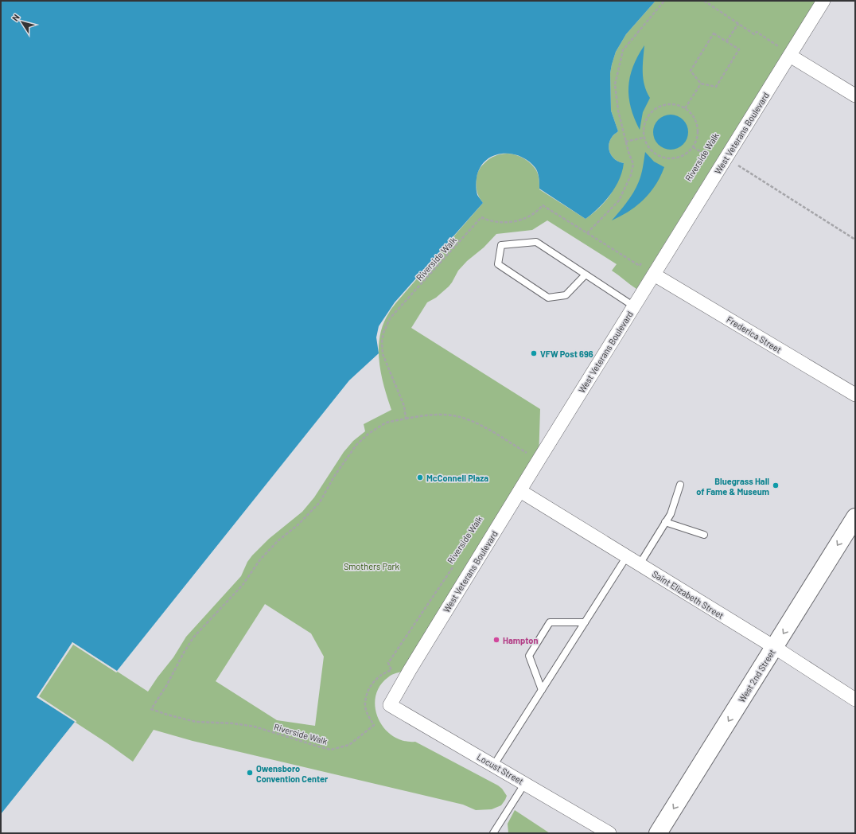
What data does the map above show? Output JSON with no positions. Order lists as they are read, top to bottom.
{
  "streets": {
    "main road": ["West 2nd Street"],
    "street": [
      "West Veterans Boulevard",
      "Frederica Street",
      "Saint Elizabeth Street",
      "Locust Street"
    ],
    "path": ["Riverside Walk"]
  },
  "crossings": [
    ["West Veterans Boulevard", "Frederica Street"],
    ["West Veterans Boulevard", "Saint Elizabeth Street"],
    ["West Veterans Boulevard", "Locust Street"],
    ["Saint Elizabeth Street", "West 2nd Street"]
  ],
  "one_way": ["West 2nd Street"],
  "parks": ["Smothers Park"],
  "places": [
    "VFW Post 696",
    "McConnell Plaza",
    "Bluegrass Hall of Fame & Museum",
    "Hampton",
    "Owensboro Convention Center"
  ],
  "north": "top left"
}
